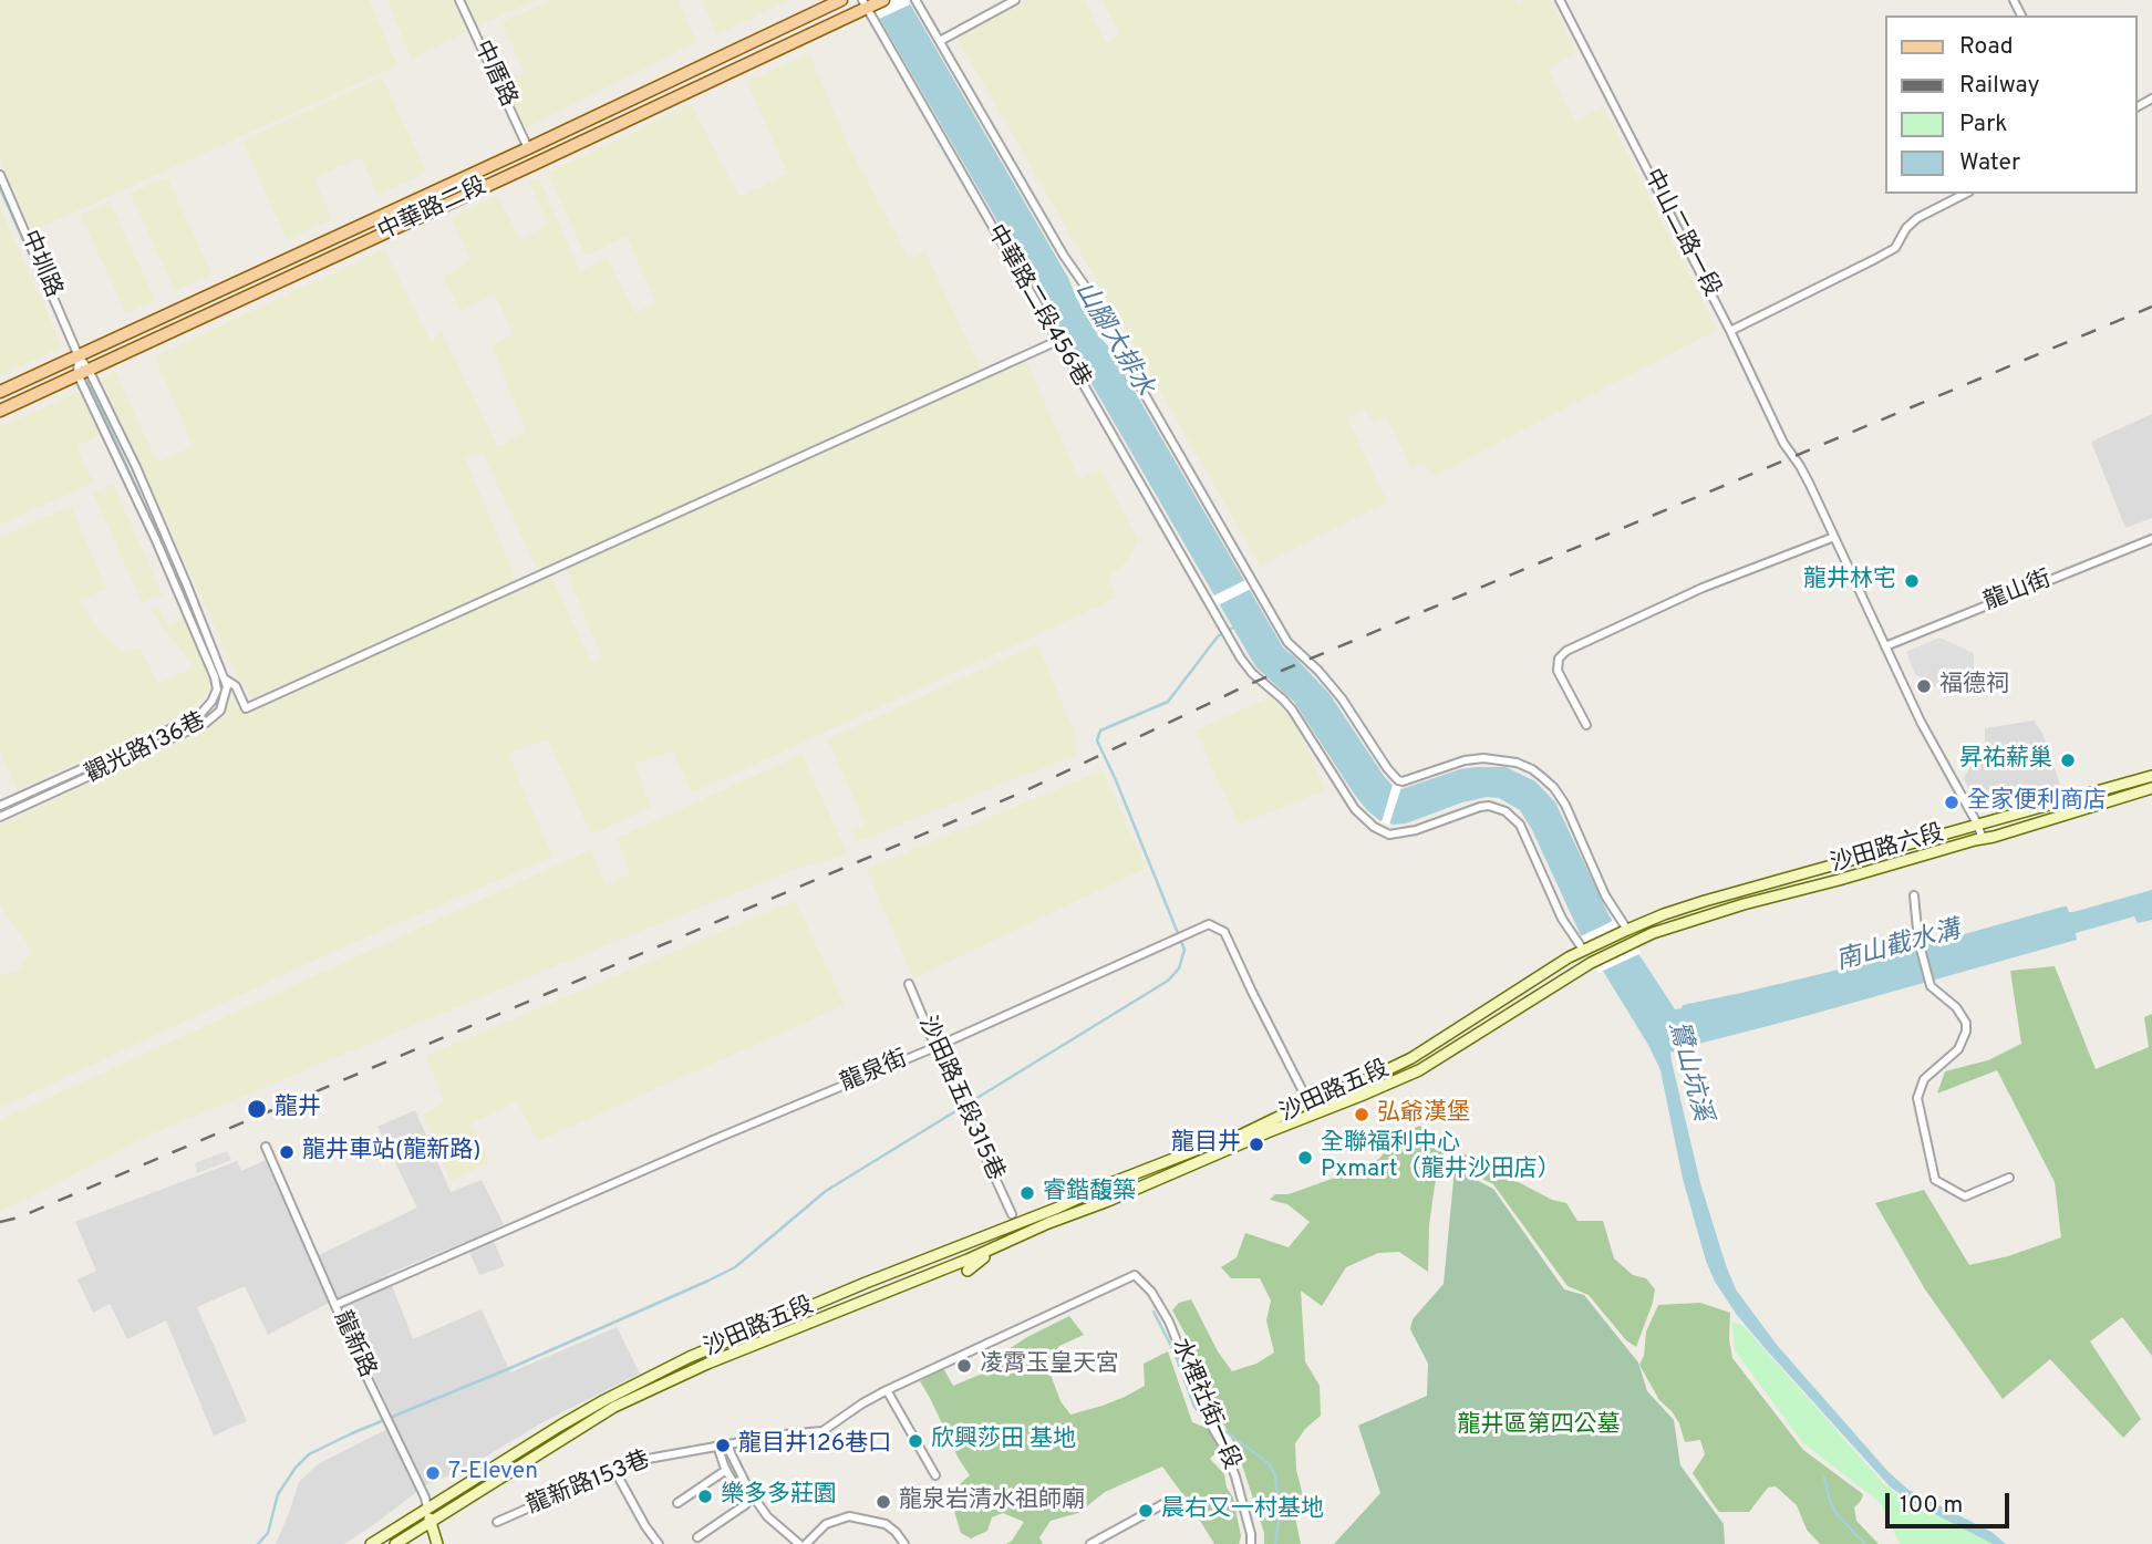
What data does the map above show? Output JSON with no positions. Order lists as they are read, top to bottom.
{
  "streets": {
    "main road": ["中華路二段"],
    "street": [
      "中厝路",
      "中山二路一段",
      "中圳路",
      "中華路二段456巷",
      "龍山街",
      "觀光路136巷",
      "沙田路六段",
      "龍泉街",
      "沙田路五段",
      "沙田路五段315巷",
      "龍新路",
      "水裡社街一段",
      "龍新路153巷"
    ]
  },
  "crossings": [
    ["中厝路", "中華路二段"],
    ["中華路二段", "中圳路"],
    ["中華路二段", "中華路二段456巷"],
    ["中華路二段456巷", "沙田路六段"],
    ["中華路二段456巷", "沙田路五段"],
    ["沙田路六段", "沙田路五段"],
    ["龍泉街", "沙田路五段"],
    ["龍泉街", "沙田路五段315巷"],
    ["龍泉街", "龍新路"],
    ["沙田路五段", "沙田路五段315巷"],
    ["沙田路五段", "龍新路"],
    ["水裡社街一段", "龍新路153巷"]
  ],
  "water": ["山腳大排水", "南山截水溝", "鷺山坑溪"],
  "parks": ["龍井區第四公墓"],
  "places": [
    "龍井林宅",
    "福德祠",
    "昇祐薪巢",
    "全家便利商店",
    "龍井",
    "弘爺漢堡",
    "龍目井",
    "龍井車站(龍新路)",
    "全聯福利中心 Pxmart（龍井沙田店）",
    "睿鍇馥築",
    "凌霄玉皇天宮",
    "欣興莎田 基地",
    "龍目井126巷口",
    "7-Eleven",
    "樂多多莊園",
    "龍泉岩清水祖師廟",
    "晨右又一村基地"
  ],
  "legend": [
    "Road",
    "Railway",
    "Park",
    "Water"
  ],
  "scale_bar": "100 m"
}
